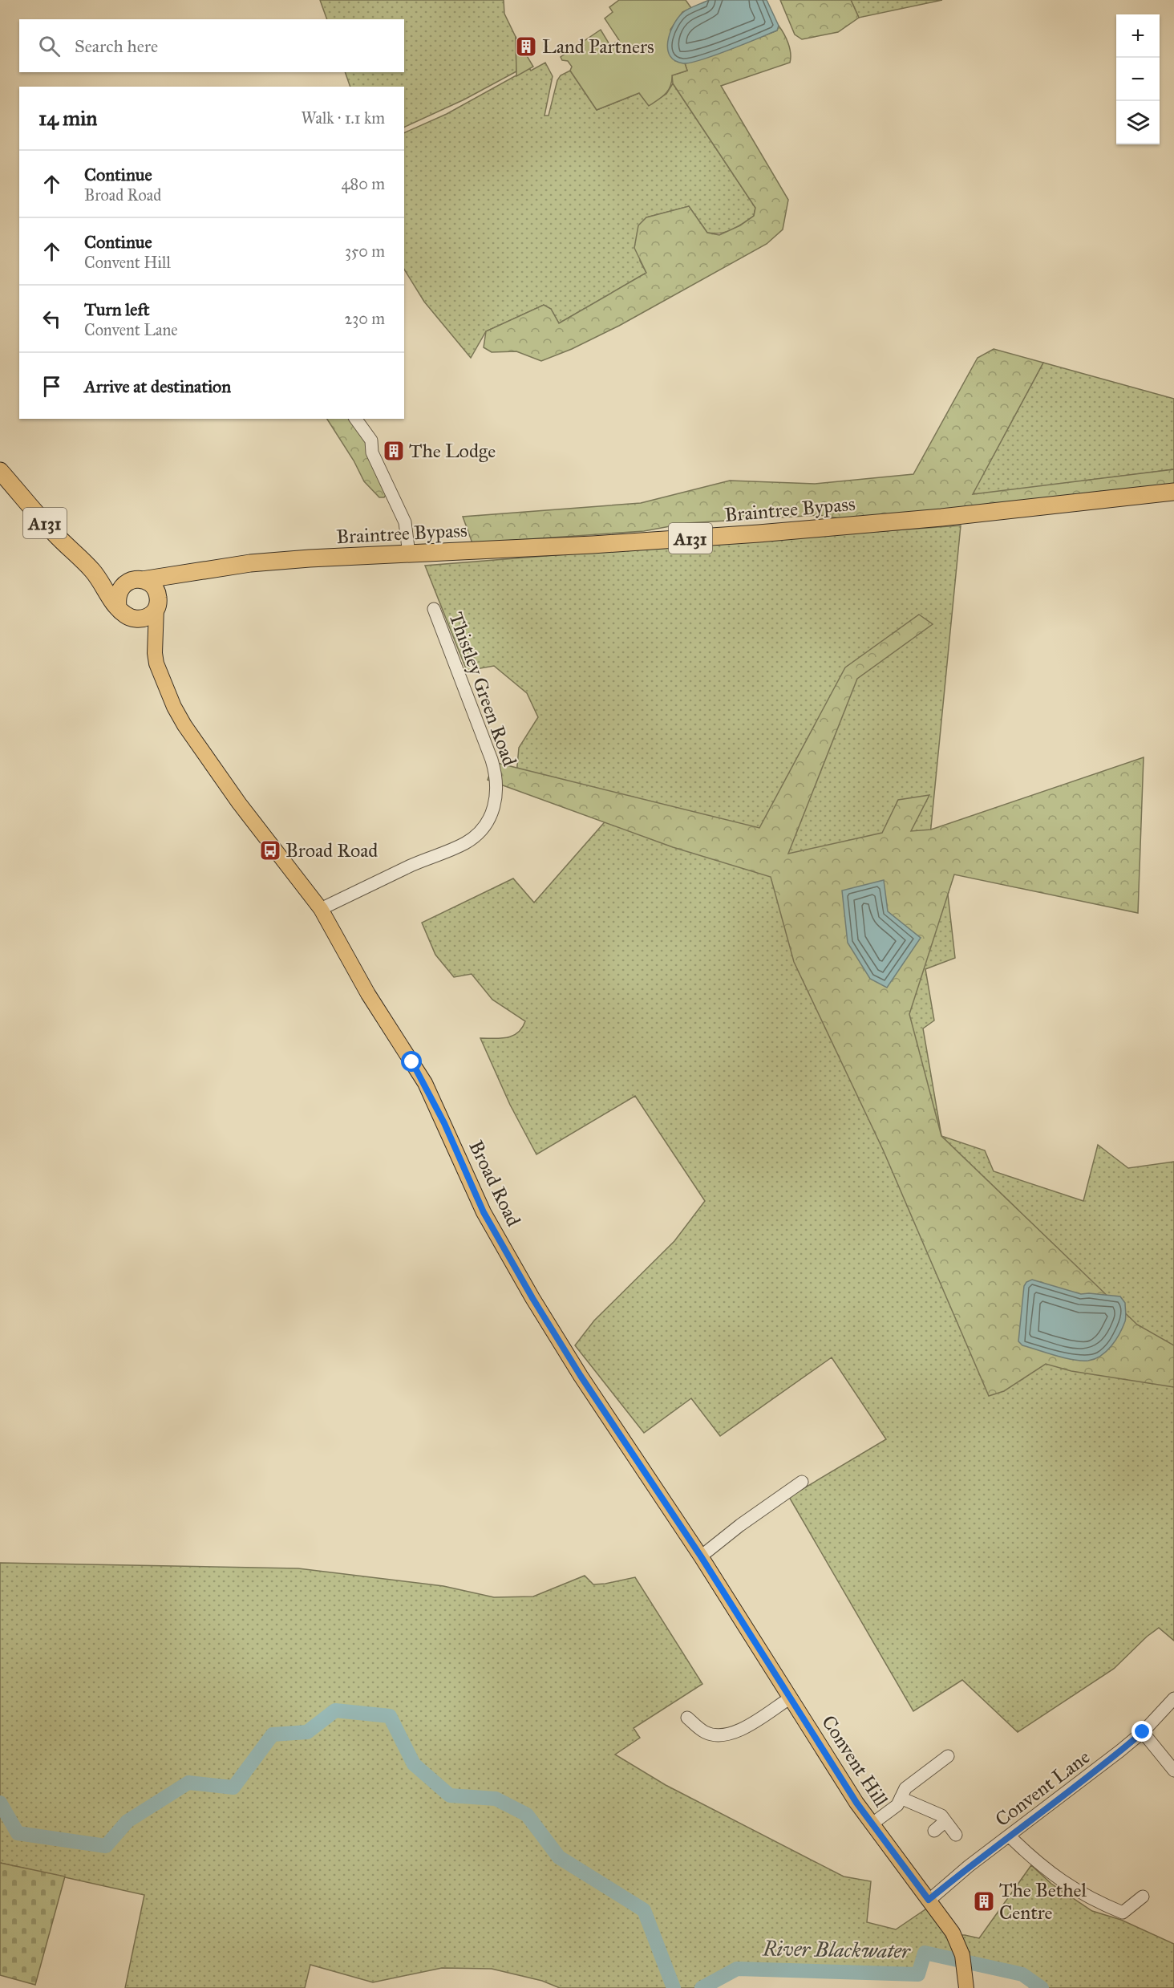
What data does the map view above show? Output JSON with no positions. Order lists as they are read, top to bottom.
{
  "streets": {
    "highway": ["Braintree Bypass", "A131", "Broad Road"],
    "main road": ["Convent Hill"],
    "street": ["Thistley Green Road", "Convent Lane"]
  },
  "crossings": [
    ["Braintree Bypass", "A131"],
    ["Braintree Bypass", "Broad Road"],
    ["A131", "Broad Road"],
    ["Thistley Green Road", "Broad Road"],
    ["Broad Road", "Convent Hill"],
    ["Convent Hill", "Convent Lane"]
  ],
  "water": ["River Blackwater"],
  "places": {
    "building": ["Land Partners", "The Lodge", "The Bethel Centre"],
    "bus stop": ["Broad Road"]
  },
  "page": {
    "map_buttons": ["+", "−"],
    "search": "Search here",
    "heading": ["14 min", "Walk · 1.1 km"],
    "list": [
      ["Continue", "Broad Road", "480 m"],
      ["Continue", "Convent Hill", "350 m"],
      ["Turn left", "Convent Lane", "230 m"],
      "Arrive at destination"
    ]
  }
}
